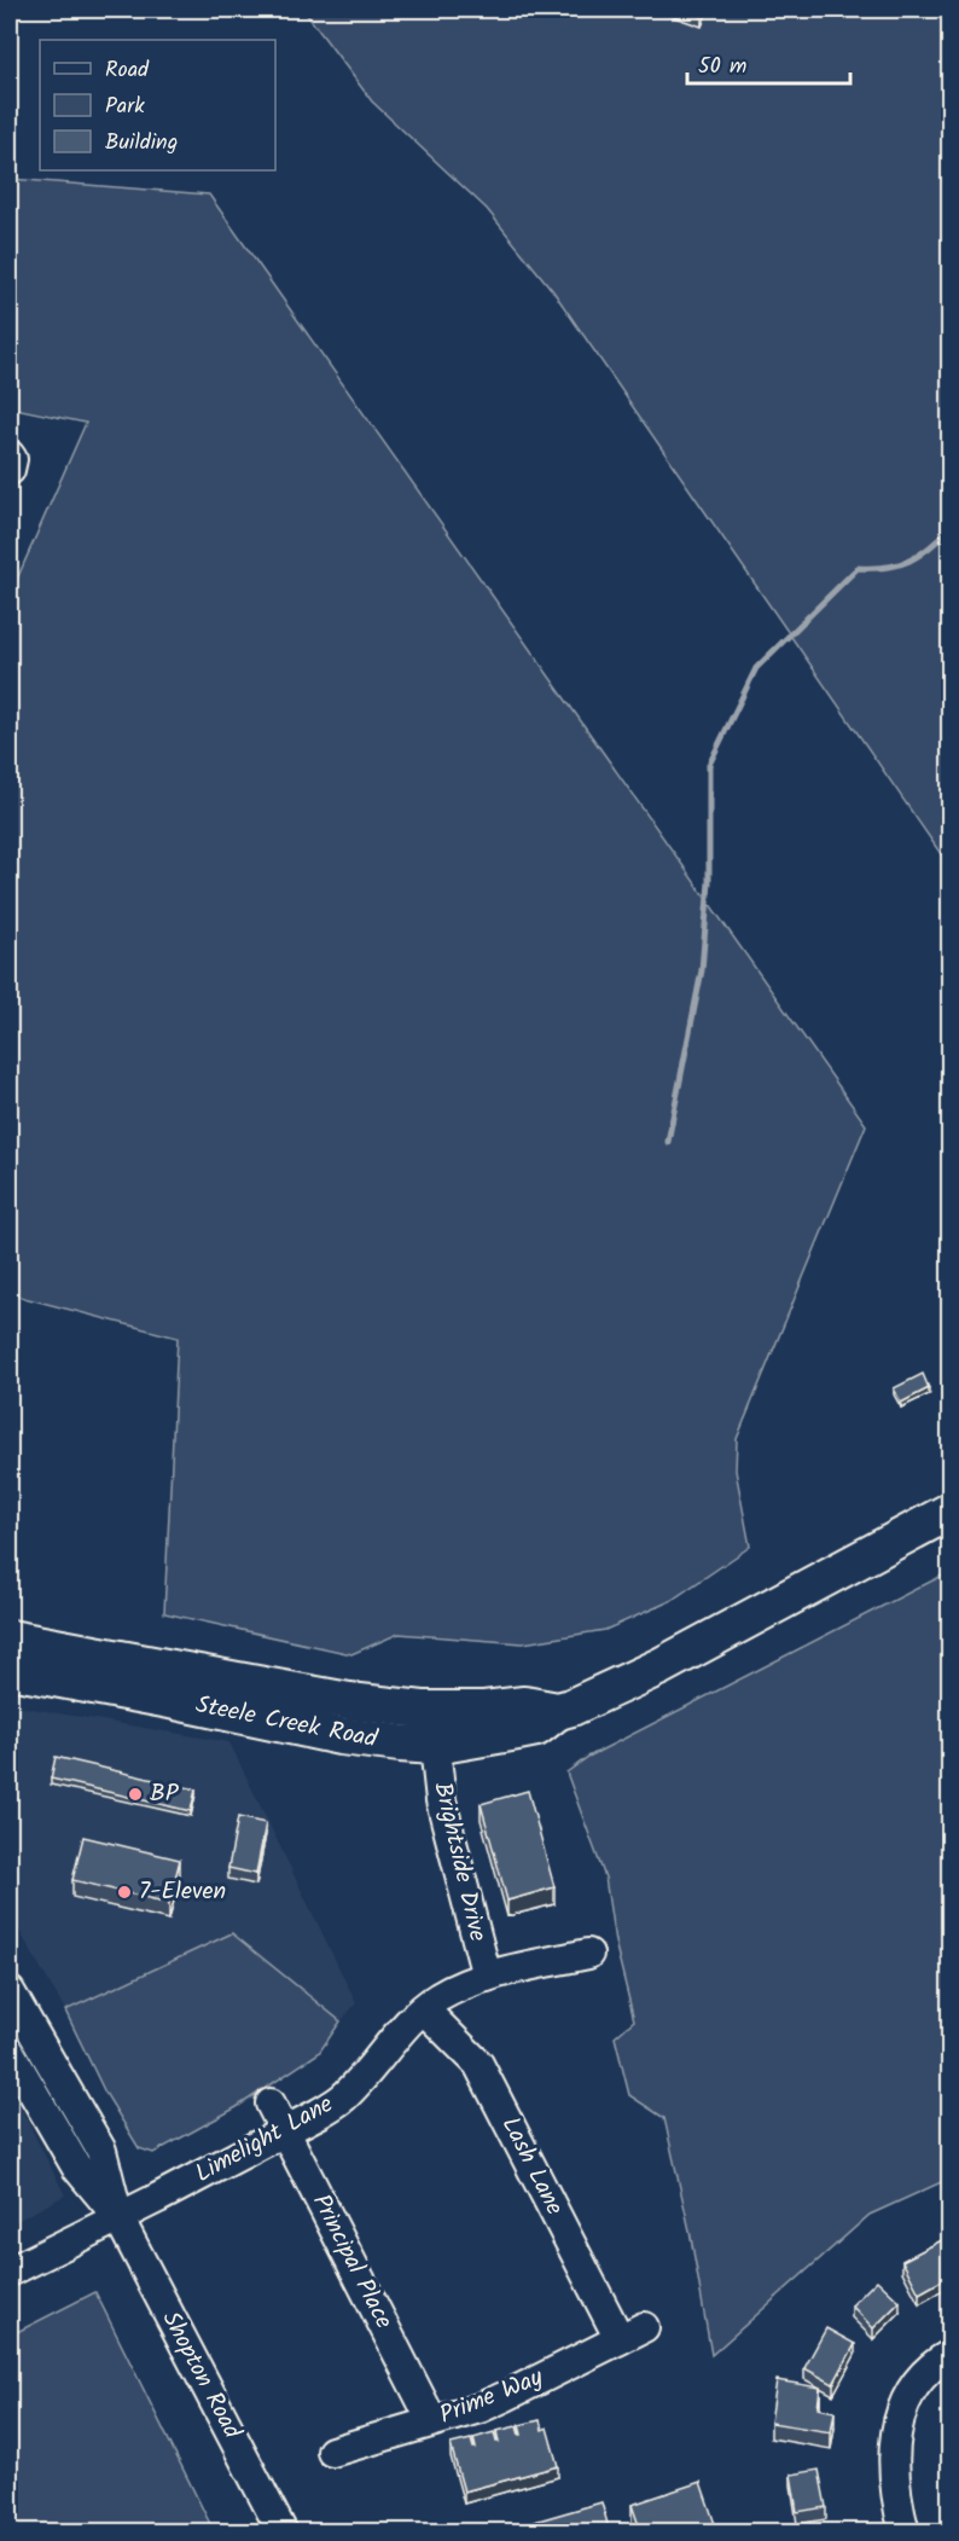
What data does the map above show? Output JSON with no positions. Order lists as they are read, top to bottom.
{
  "streets": {
    "main road": ["Steele Creek Road"],
    "street": [
      "Brightside Drive",
      "Limelight Lane",
      "Lash Lane",
      "Principal Place",
      "Shopton Road",
      "Prime Way"
    ]
  },
  "crossings": [
    ["Steele Creek Road", "Brightside Drive"],
    ["Brightside Drive", "Limelight Lane"],
    ["Limelight Lane", "Lash Lane"],
    ["Limelight Lane", "Principal Place"],
    ["Limelight Lane", "Shopton Road"],
    ["Lash Lane", "Prime Way"],
    ["Principal Place", "Prime Way"]
  ],
  "places": ["BP", "7-Eleven"],
  "legend": ["Road", "Park", "Building"],
  "scale_bar": "50 m"
}
